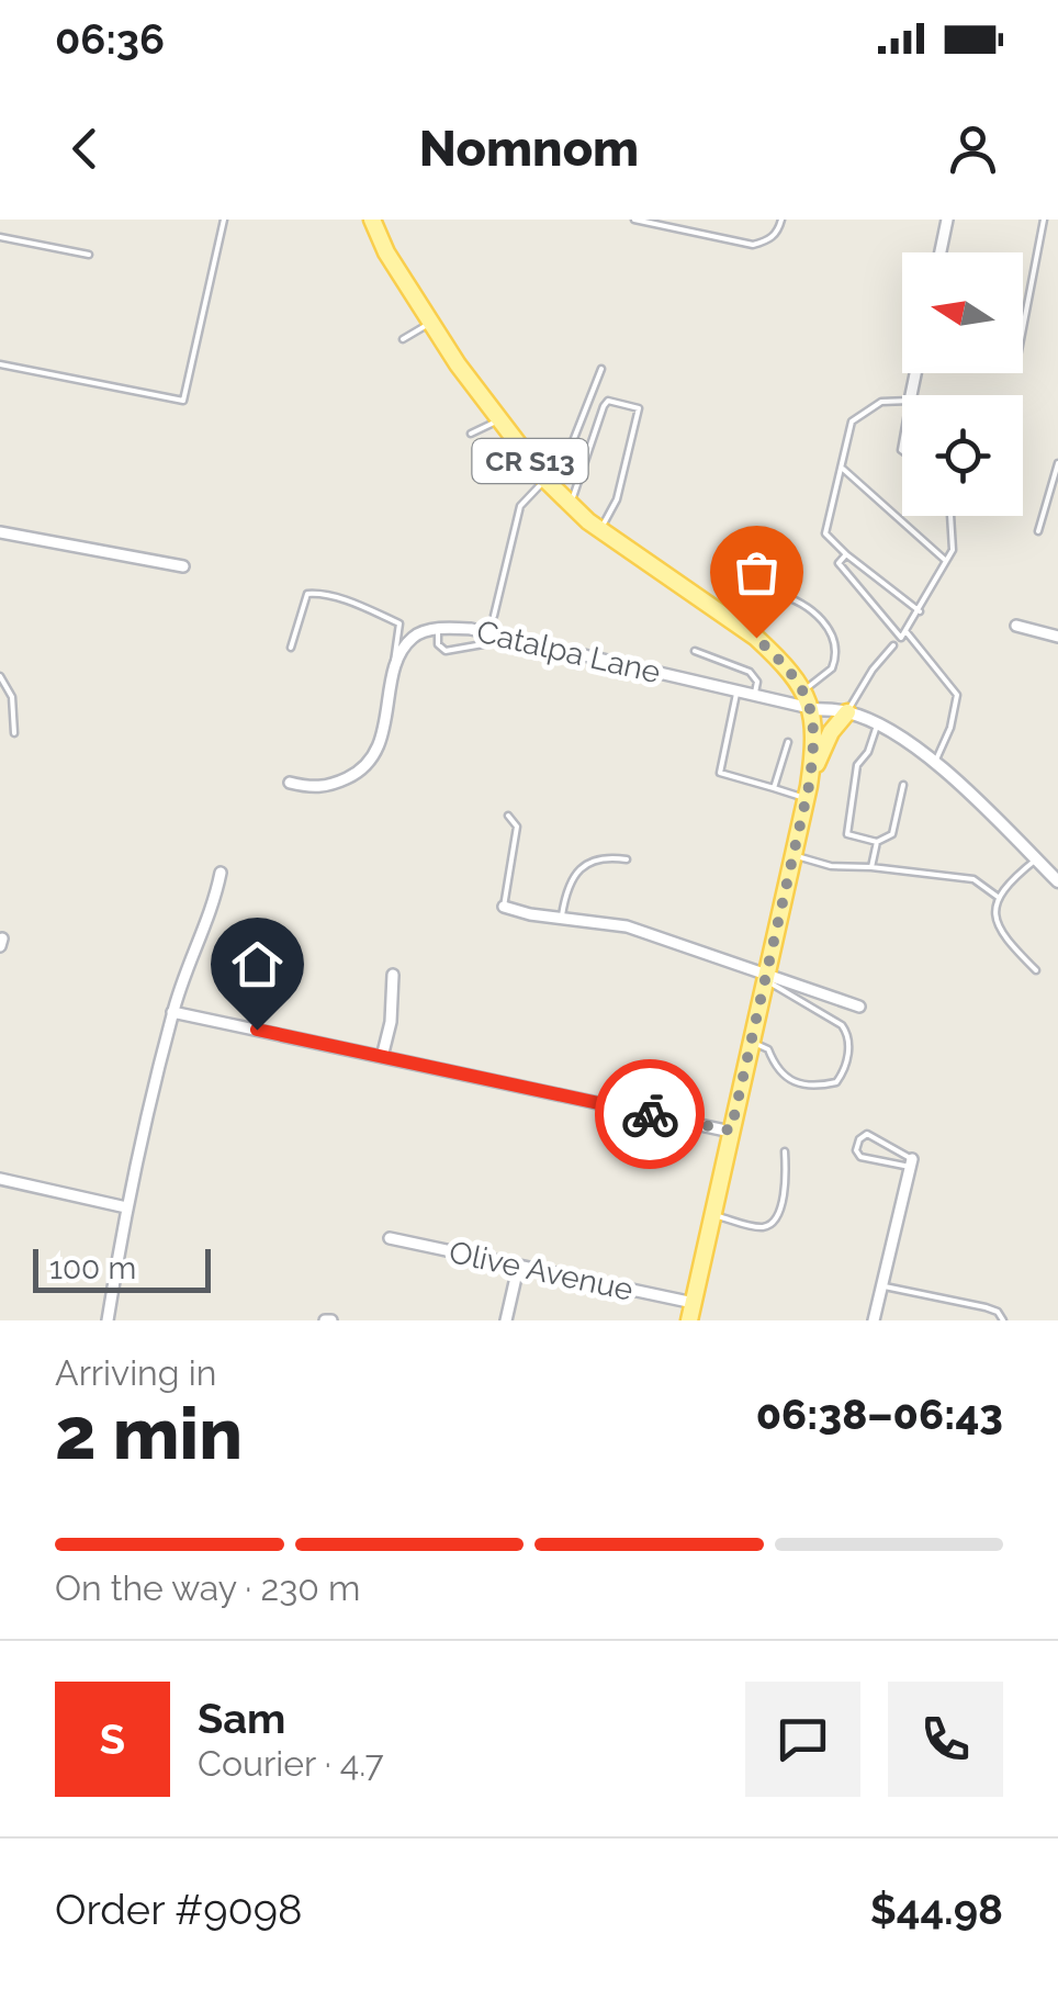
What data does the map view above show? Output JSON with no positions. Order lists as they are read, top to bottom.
{
  "streets": {
    "main road": ["CR S13"],
    "street": ["Catalpa Lane", "Olive Avenue"]
  },
  "crossings": [
    ["CR S13", "Catalpa Lane"]
  ],
  "scale_bar": "100 m",
  "north": "left",
  "page": {
    "status": "06:36",
    "header": "Nomnom",
    "scale": "100 m",
    "heading": ["2 min", "Arriving in", "06:38–06:43"],
    "panel": [
      "Sam",
      "Courier · 4.7",
      "Order #9098",
      "$44.98"
    ],
    "bar": "On the way · 230 m",
    "round": "S"
  }
}
